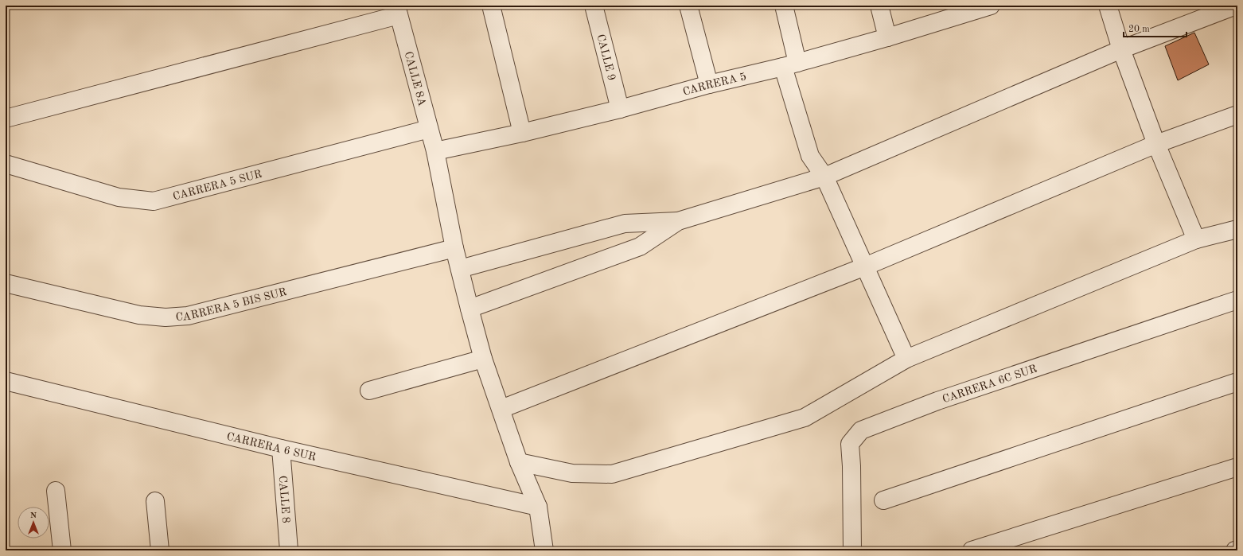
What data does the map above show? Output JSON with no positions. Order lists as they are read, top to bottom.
{
  "streets": {
    "street": [
      "CALLE 9",
      "CALLE 8A",
      "CARRERA 5",
      "CARRERA 5 SUR",
      "CARRERA 5 BIS SUR",
      "CARRERA 6C SUR",
      "CARRERA 6 SUR",
      "CALLE 8"
    ]
  },
  "crossings": [
    ["CALLE 9", "CARRERA 5"],
    ["CALLE 8A", "CARRERA 5"],
    ["CALLE 8A", "CARRERA 5 SUR"],
    ["CALLE 8A", "CARRERA 5 BIS SUR"],
    ["CALLE 8A", "CARRERA 6 SUR"],
    ["CARRERA 6 SUR", "CALLE 8"]
  ],
  "scale_bar": "20 m",
  "north": "top"
}
